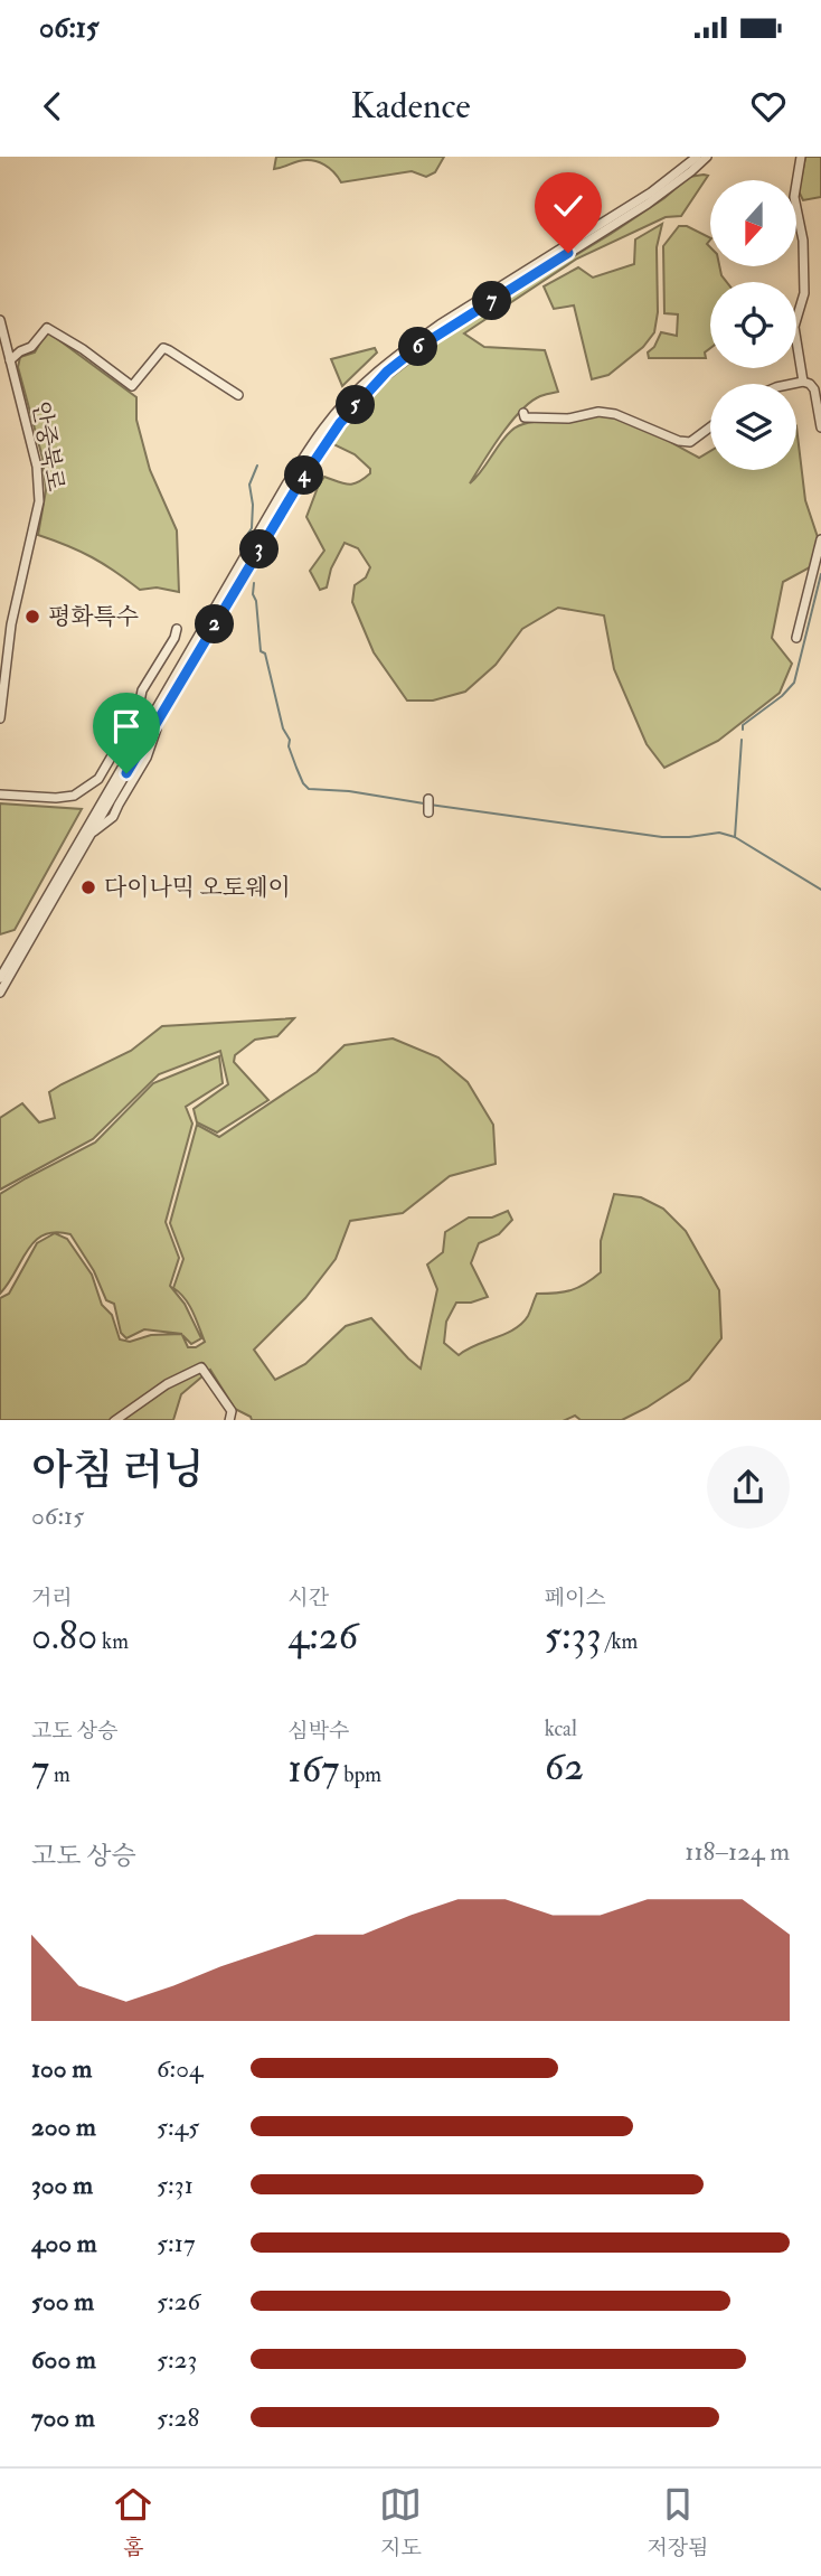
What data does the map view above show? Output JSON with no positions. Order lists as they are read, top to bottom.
{
  "streets": {
    "street": ["안중북로"]
  },
  "places": ["평화특수", "다이나믹 오토웨이"],
  "north": "bottom",
  "page": {
    "status": "06:15",
    "header": "Kadence",
    "pins": [
      "7",
      "6",
      "5",
      "4",
      "3",
      "2"
    ],
    "heading": ["아침 러닝", "06:15"],
    "stats": [
      ["거리", "0.80 km"],
      ["시간", "4:26"],
      ["페이스", "5:33 /km"],
      ["고도 상승", "7 m"],
      ["심박수", "167 bpm"],
      ["kcal", "62"]
    ],
    "chart": ["고도 상승", "118–124 m"],
    "list": [
      {
        "name": "100 m",
        "note": "6:04"
      },
      {
        "name": "200 m",
        "note": "5:45"
      },
      {
        "name": "300 m",
        "note": "5:31"
      },
      {
        "name": "400 m",
        "note": "5:17"
      },
      {
        "name": "500 m",
        "note": "5:26"
      },
      {
        "name": "600 m",
        "note": "5:23"
      },
      {
        "name": "700 m",
        "note": "5:28"
      }
    ],
    "tabs": ["홈", "지도", "저장됨"]
  }
}
